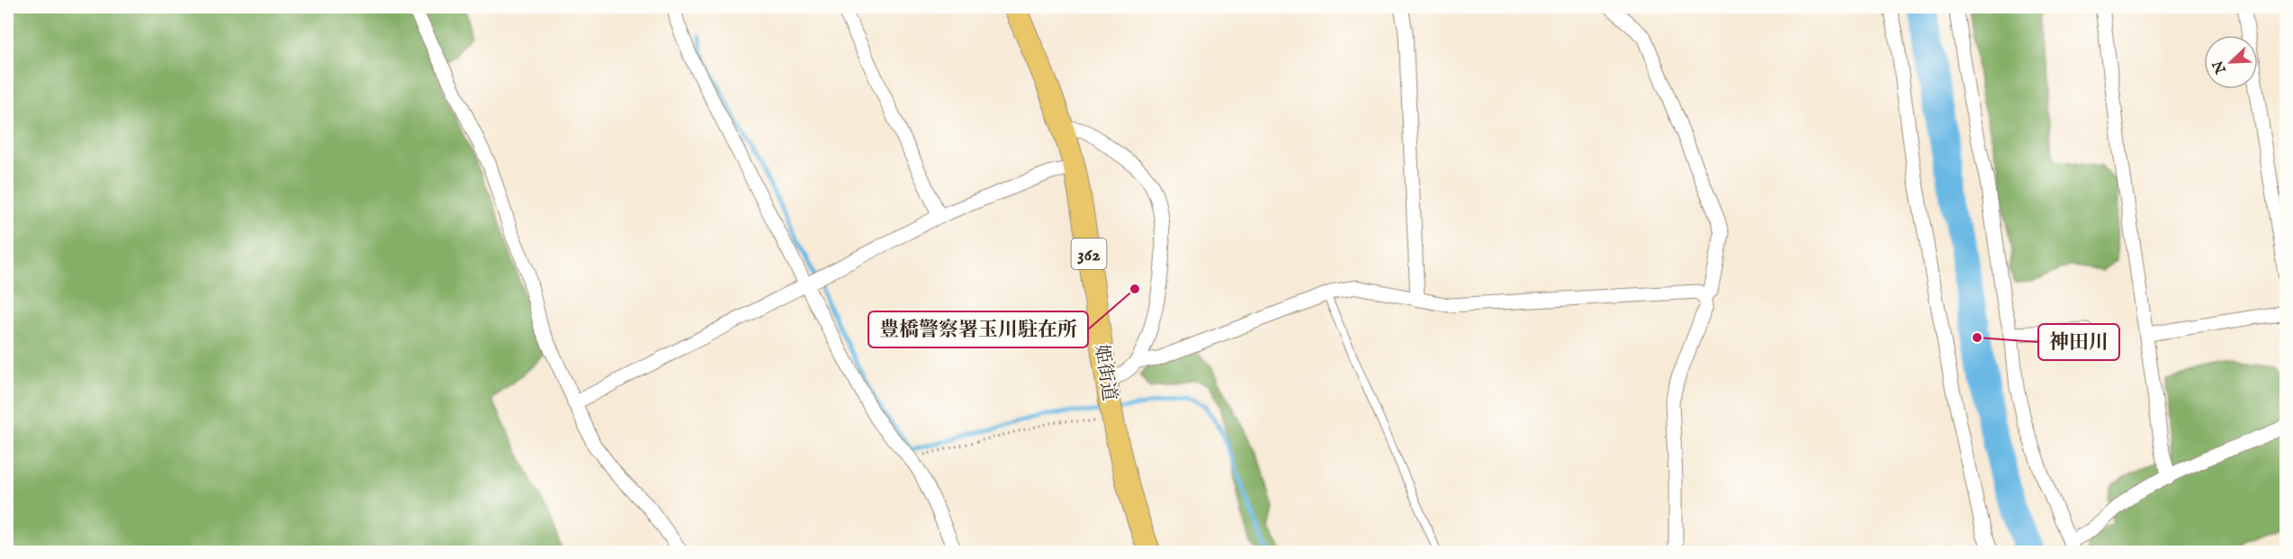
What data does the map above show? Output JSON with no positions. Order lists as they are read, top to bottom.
{
  "streets": {
    "highway": ["362", "姫街道"]
  },
  "places": ["豊橋警察署玉川駐在所", "神田川"],
  "north": "bottom left"
}
